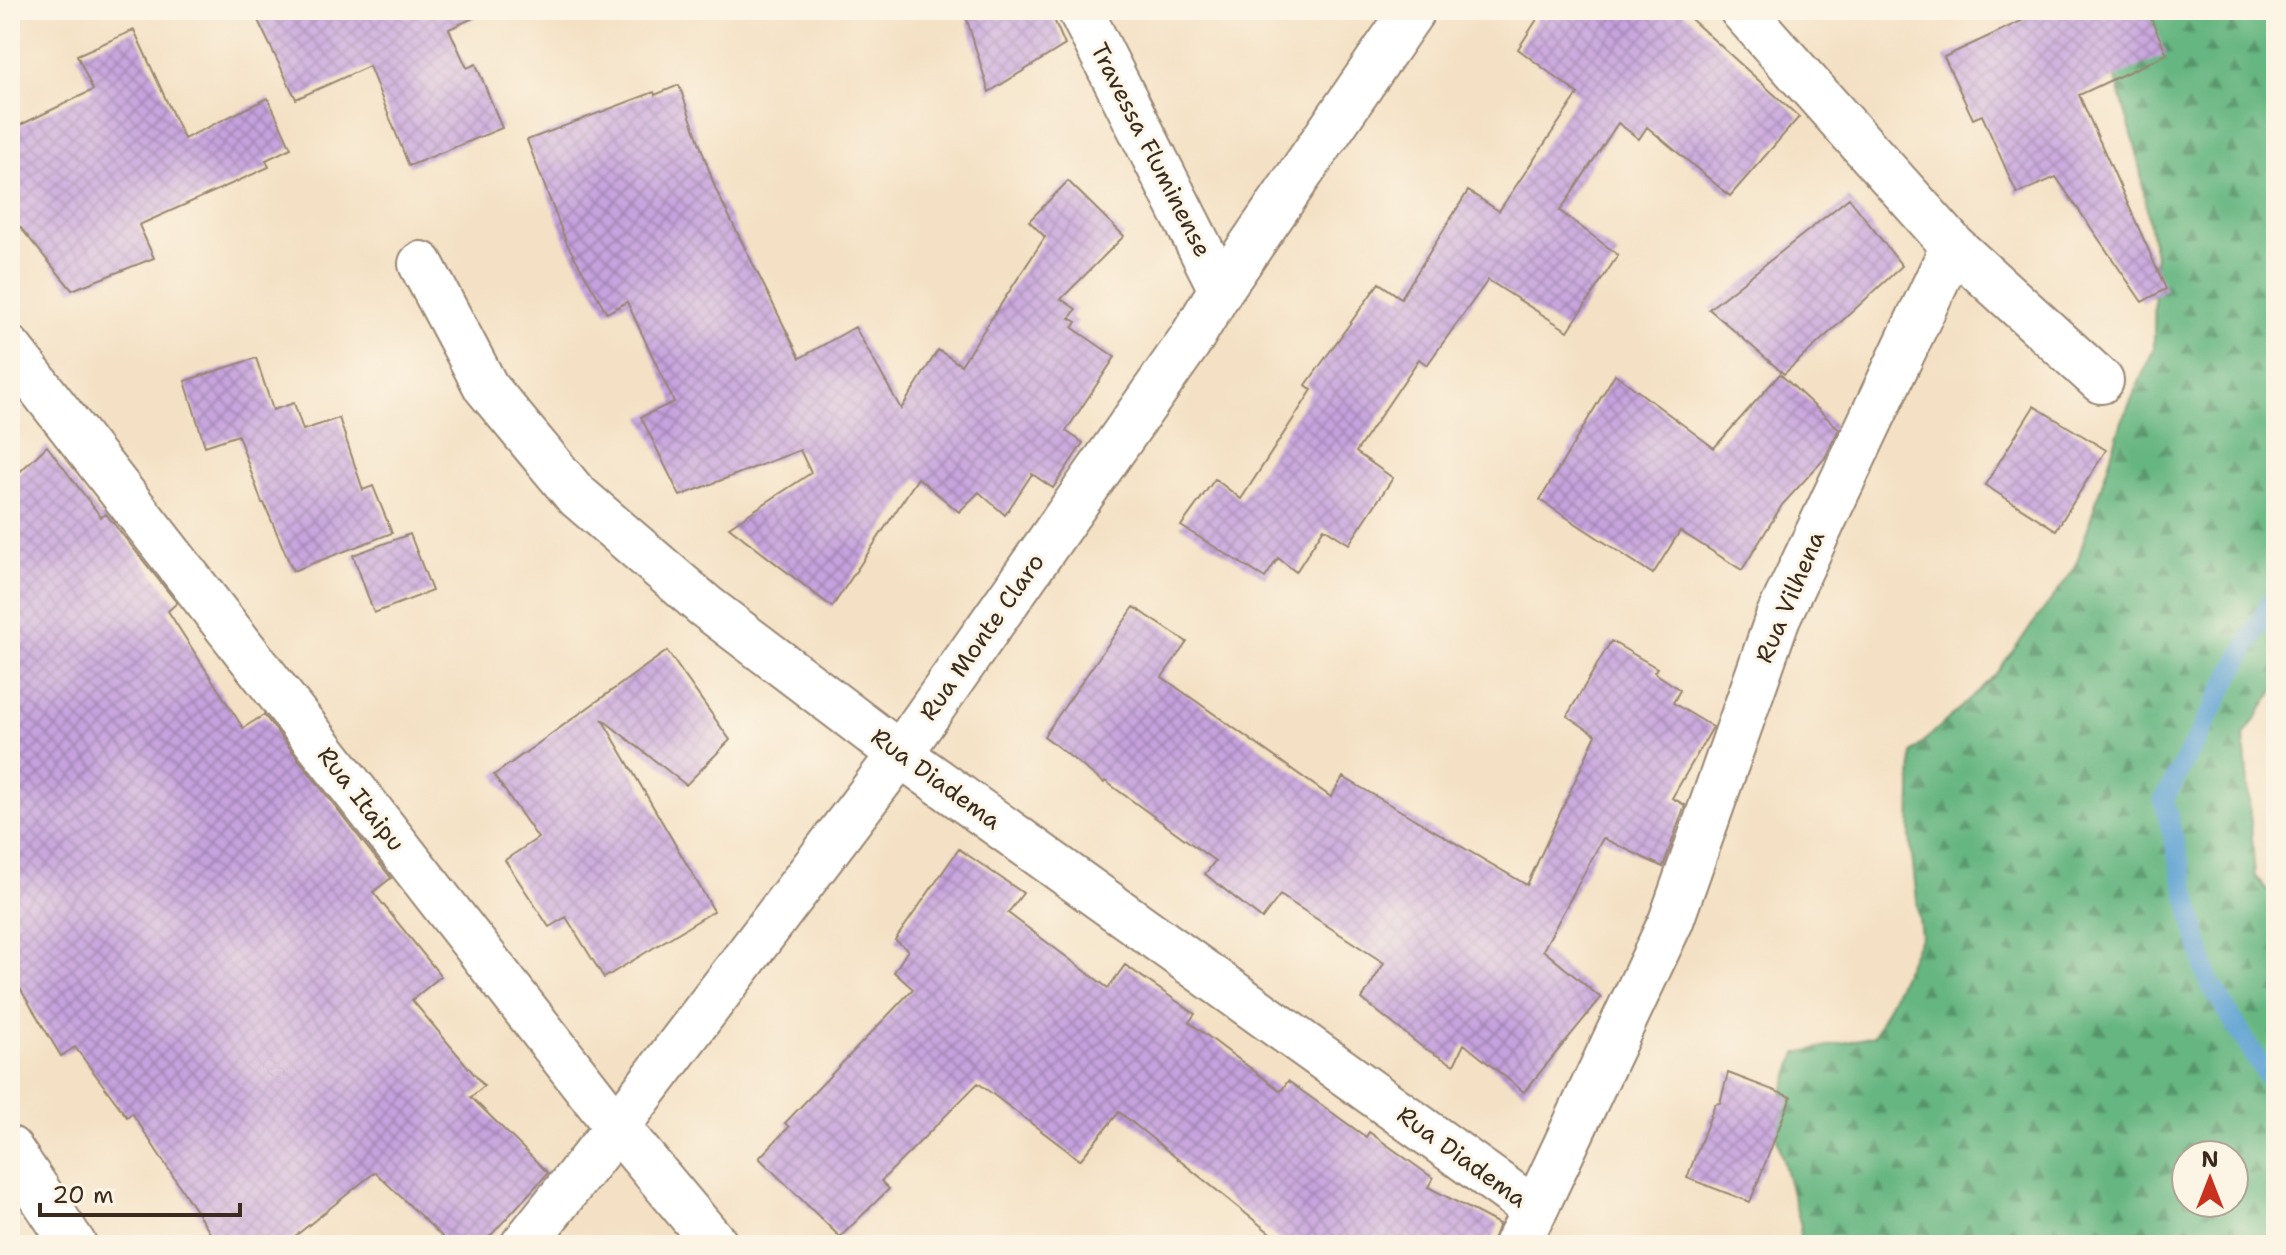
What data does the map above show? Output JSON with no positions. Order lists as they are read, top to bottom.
{
  "streets": {
    "street": [
      "Travessa Fluminense",
      "Rua Vilhena",
      "Rua Monte Claro",
      "Rua Diadema",
      "Rua Itaipu"
    ]
  },
  "crossings": [
    ["Travessa Fluminense", "Rua Monte Claro"],
    ["Rua Vilhena", "Rua Diadema"],
    ["Rua Monte Claro", "Rua Diadema"],
    ["Rua Monte Claro", "Rua Itaipu"]
  ],
  "scale_bar": "20 m",
  "north": "top"
}
